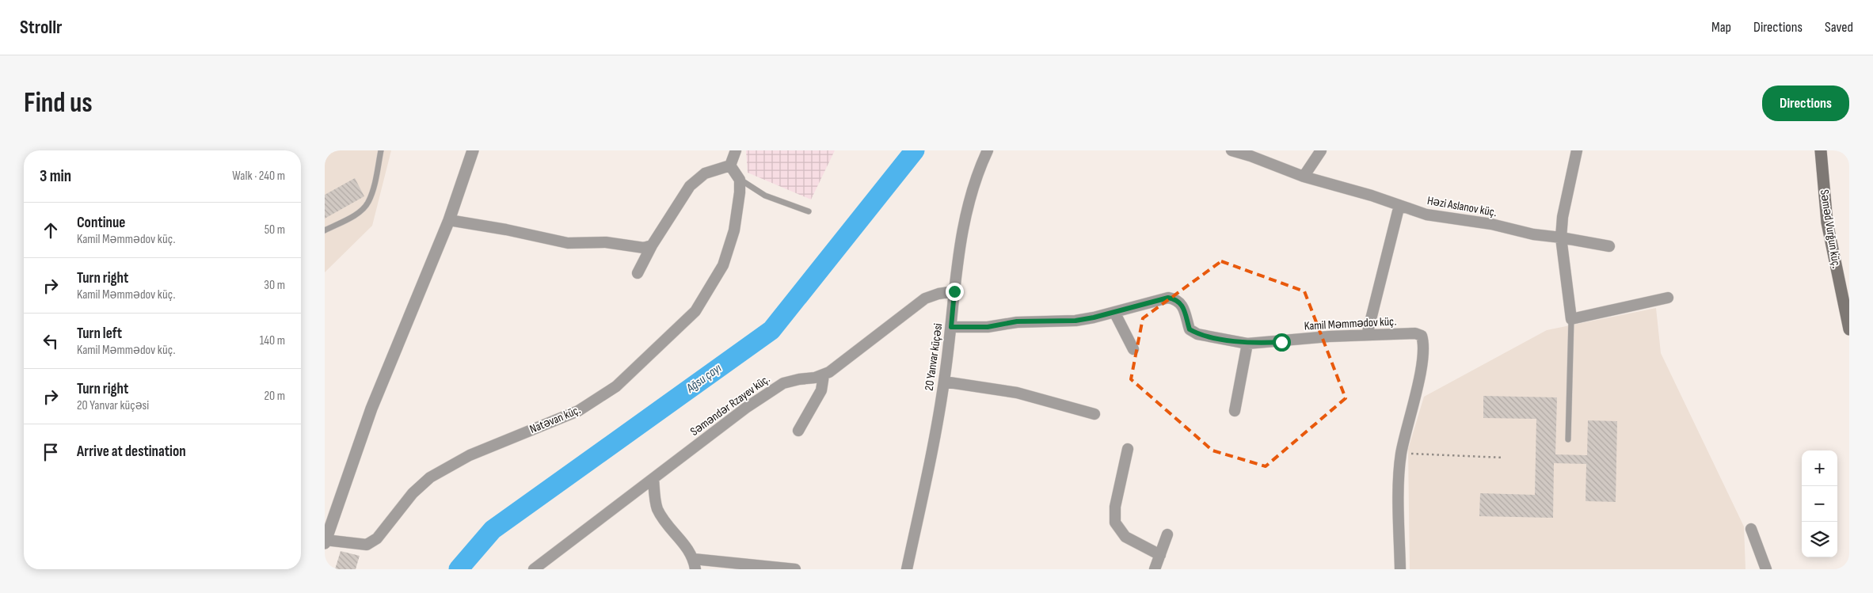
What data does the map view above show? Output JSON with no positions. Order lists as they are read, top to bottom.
{
  "streets": {
    "main road": ["Səməd Vurğun küç."],
    "street": [
      "Həzi Aslanov küç.",
      "Kamil Məmmədov küç.",
      "20 Yanvar küçəsi",
      "Səməndər Rzayev küç.",
      "Natəvan küç."
    ]
  },
  "crossings": [
    ["Kamil Məmmədov küç.", "20 Yanvar küçəsi"],
    ["20 Yanvar küçəsi", "Səməndər Rzayev küç."]
  ],
  "water": ["Ağsu çayı"],
  "page": {
    "header": "Strollr",
    "nav": ["Map", "Directions", "Saved"],
    "buttons": "Directions",
    "title": "Find us",
    "heading": ["3 min", "Walk · 240 m"],
    "list": [
      ["Continue", "Kamil Məmmədov küç.", "50 m"],
      ["Turn right", "Kamil Məmmədov küç.", "30 m"],
      ["Turn left", "Kamil Məmmədov küç.", "140 m"],
      ["Turn right", "20 Yanvar küçəsi", "20 m"],
      "Arrive at destination"
    ],
    "map_buttons": ["+", "−"]
  }
}
